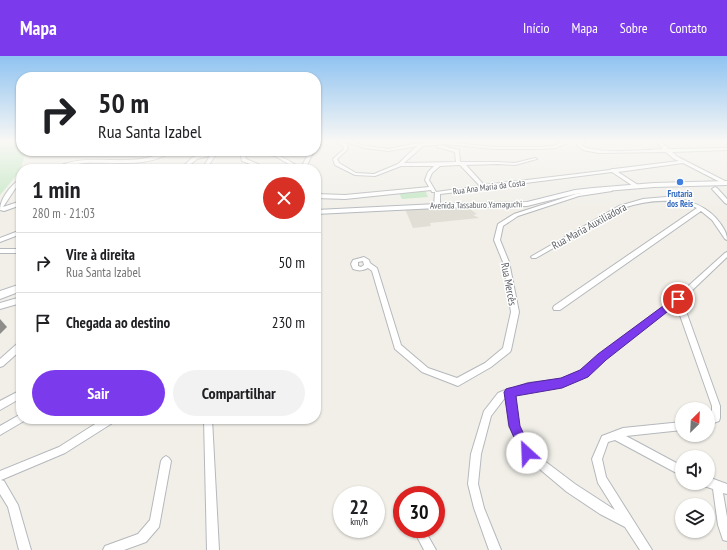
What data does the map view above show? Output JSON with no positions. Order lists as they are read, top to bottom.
{
  "streets": {
    "street": [
      "Rua Ana Maria da Costa",
      "Avenida Tassaburo Yamaguchi",
      "Rua Maria Auxiliadora",
      "Rua Mercês"
    ]
  },
  "crossings": [
    ["Avenida Tassaburo Yamaguchi", "Rua Mercês"]
  ],
  "places": ["Frutaria dos Reis"],
  "north": "top right",
  "page": {
    "header": "Mapa",
    "nav": [
      "Início",
      "Mapa",
      "Sobre",
      "Contato"
    ],
    "turn": ["50 m", "Rua Santa Izabel"],
    "heading": ["1 min", "280 m · 21:03"],
    "list": [
      {
        "name": "Vire à direita",
        "note": "Rua Santa Izabel",
        "value": "50 m"
      },
      {
        "name": "Chegada ao destino",
        "value": "230 m"
      }
    ],
    "buttons": ["Sair", "Compartilhar"],
    "speed": "22 km/h",
    "limit": "30"
  }
}
